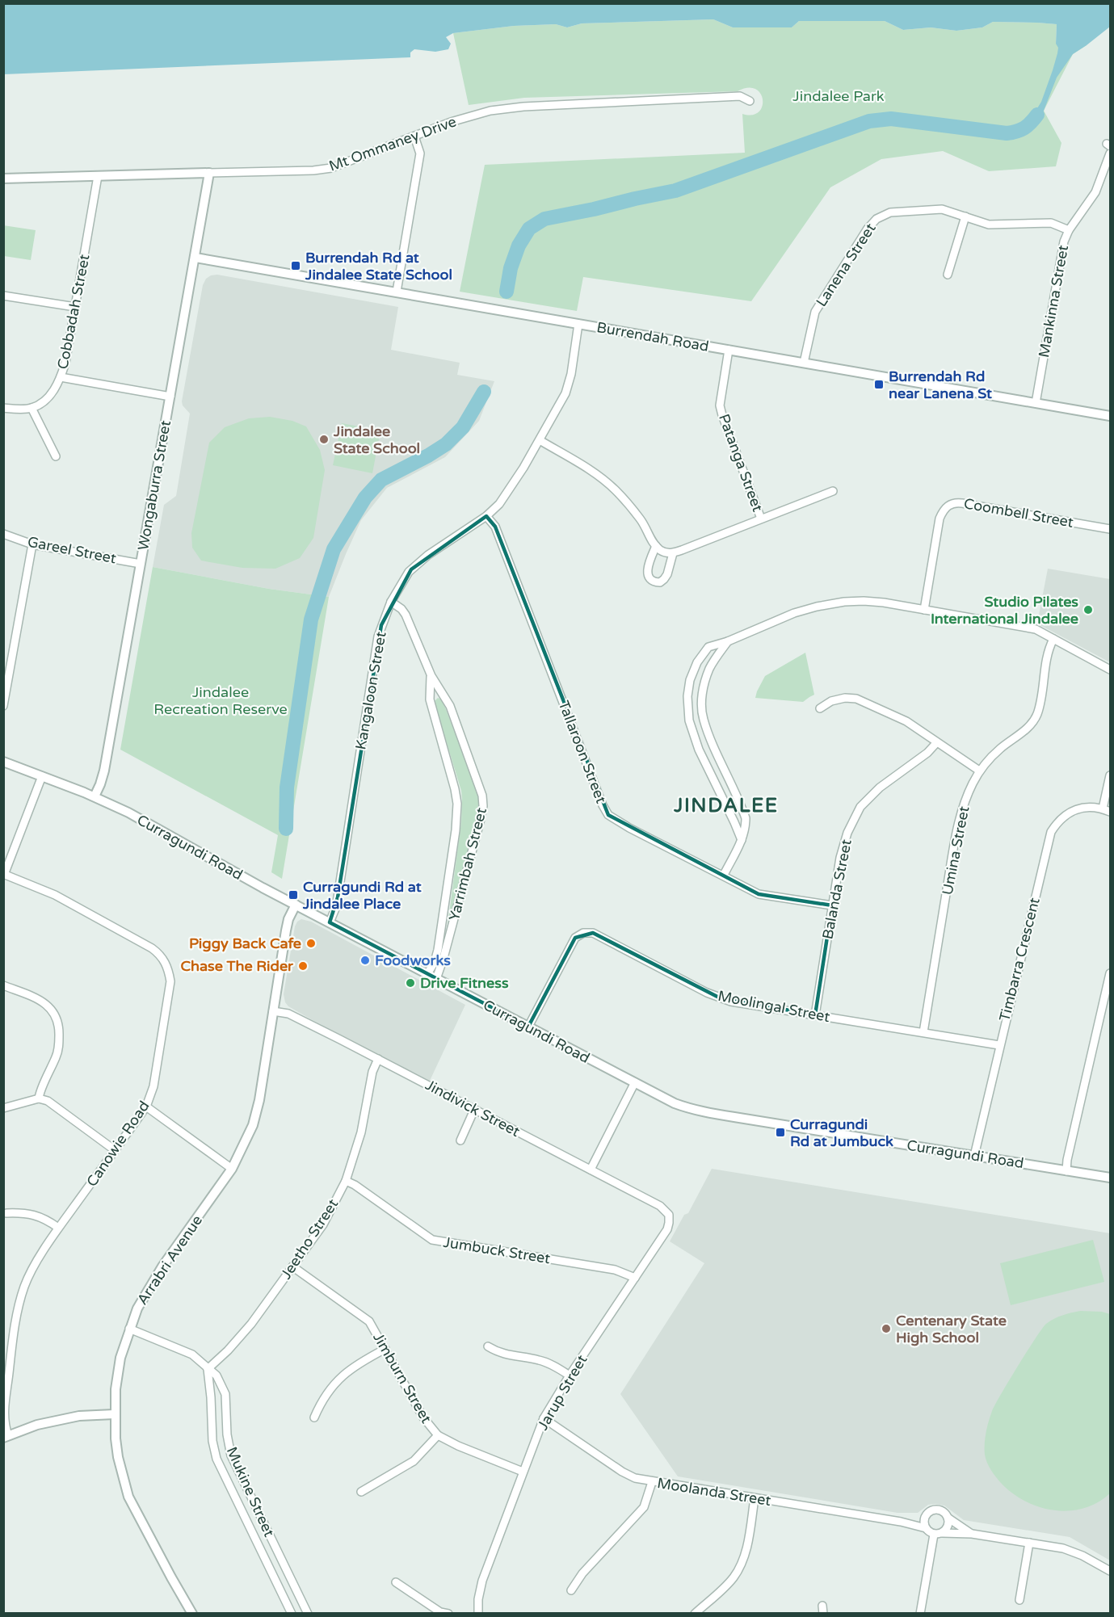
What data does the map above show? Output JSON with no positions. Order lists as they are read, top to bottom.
{
  "streets": {
    "street": [
      "Mt Ommaney Drive",
      "Lanena Street",
      "Mankinna Street",
      "Cobbadah Street",
      "Burrendah Road",
      "Patanga Street",
      "Wongaburra Street",
      "Coombell Street",
      "Gareel Street",
      "Kangaloon Street",
      "Tallaroon Street",
      "Curragundi Road",
      "Umina Street",
      "Yarrimbah Street",
      "Balanda Street",
      "Timbarra Crescent",
      "Moolingal Street",
      "Jindivick Street",
      "Canowie Road",
      "Jeetho Street",
      "Jumbuck Street",
      "Arrabri Avenue",
      "Jimburn Street",
      "Jarup Street",
      "Mukine Street",
      "Moolanda Street"
    ]
  },
  "crossings": [
    ["Mt Ommaney Drive", "Cobbadah Street"],
    ["Mt Ommaney Drive", "Wongaburra Street"],
    ["Lanena Street", "Mankinna Street"],
    ["Lanena Street", "Burrendah Road"],
    ["Mankinna Street", "Burrendah Road"],
    ["Burrendah Road", "Patanga Street"],
    ["Burrendah Road", "Wongaburra Street"],
    ["Burrendah Road", "Kangaloon Street"],
    ["Wongaburra Street", "Gareel Street"],
    ["Wongaburra Street", "Curragundi Road"],
    ["Kangaloon Street", "Tallaroon Street"],
    ["Kangaloon Street", "Curragundi Road"],
    ["Kangaloon Street", "Yarrimbah Street"],
    ["Tallaroon Street", "Balanda Street"],
    ["Curragundi Road", "Yarrimbah Street"],
    ["Curragundi Road", "Timbarra Crescent"],
    ["Curragundi Road", "Moolingal Street"],
    ["Curragundi Road", "Arrabri Avenue"],
    ["Umina Street", "Moolingal Street"],
    ["Balanda Street", "Moolingal Street"],
    ["Timbarra Crescent", "Moolingal Street"],
    ["Jindivick Street", "Jeetho Street"],
    ["Jindivick Street", "Arrabri Avenue"],
    ["Jindivick Street", "Jarup Street"],
    ["Jeetho Street", "Jumbuck Street"],
    ["Jeetho Street", "Jimburn Street"],
    ["Jeetho Street", "Mukine Street"],
    ["Jumbuck Street", "Jarup Street"],
    ["Arrabri Avenue", "Mukine Street"],
    ["Jimburn Street", "Jarup Street"],
    ["Jarup Street", "Moolanda Street"]
  ],
  "districts": ["JINDALEE"],
  "parks": ["Jindalee Park", "Jindalee Recreation Reserve"],
  "places": {
    "transit": [
      "Burrendah Rd at Jindalee State School",
      "Burrendah Rd near Lanena St",
      "Curragundi Rd at Jindalee Place",
      "Curragundi Rd at Jumbuck"
    ],
    "other": [
      "Jindalee State School",
      "Studio Pilates International Jindalee",
      "Piggy Back Cafe",
      "Foodworks",
      "Chase The Rider",
      "Drive Fitness",
      "Centenary State High School"
    ]
  }
}
